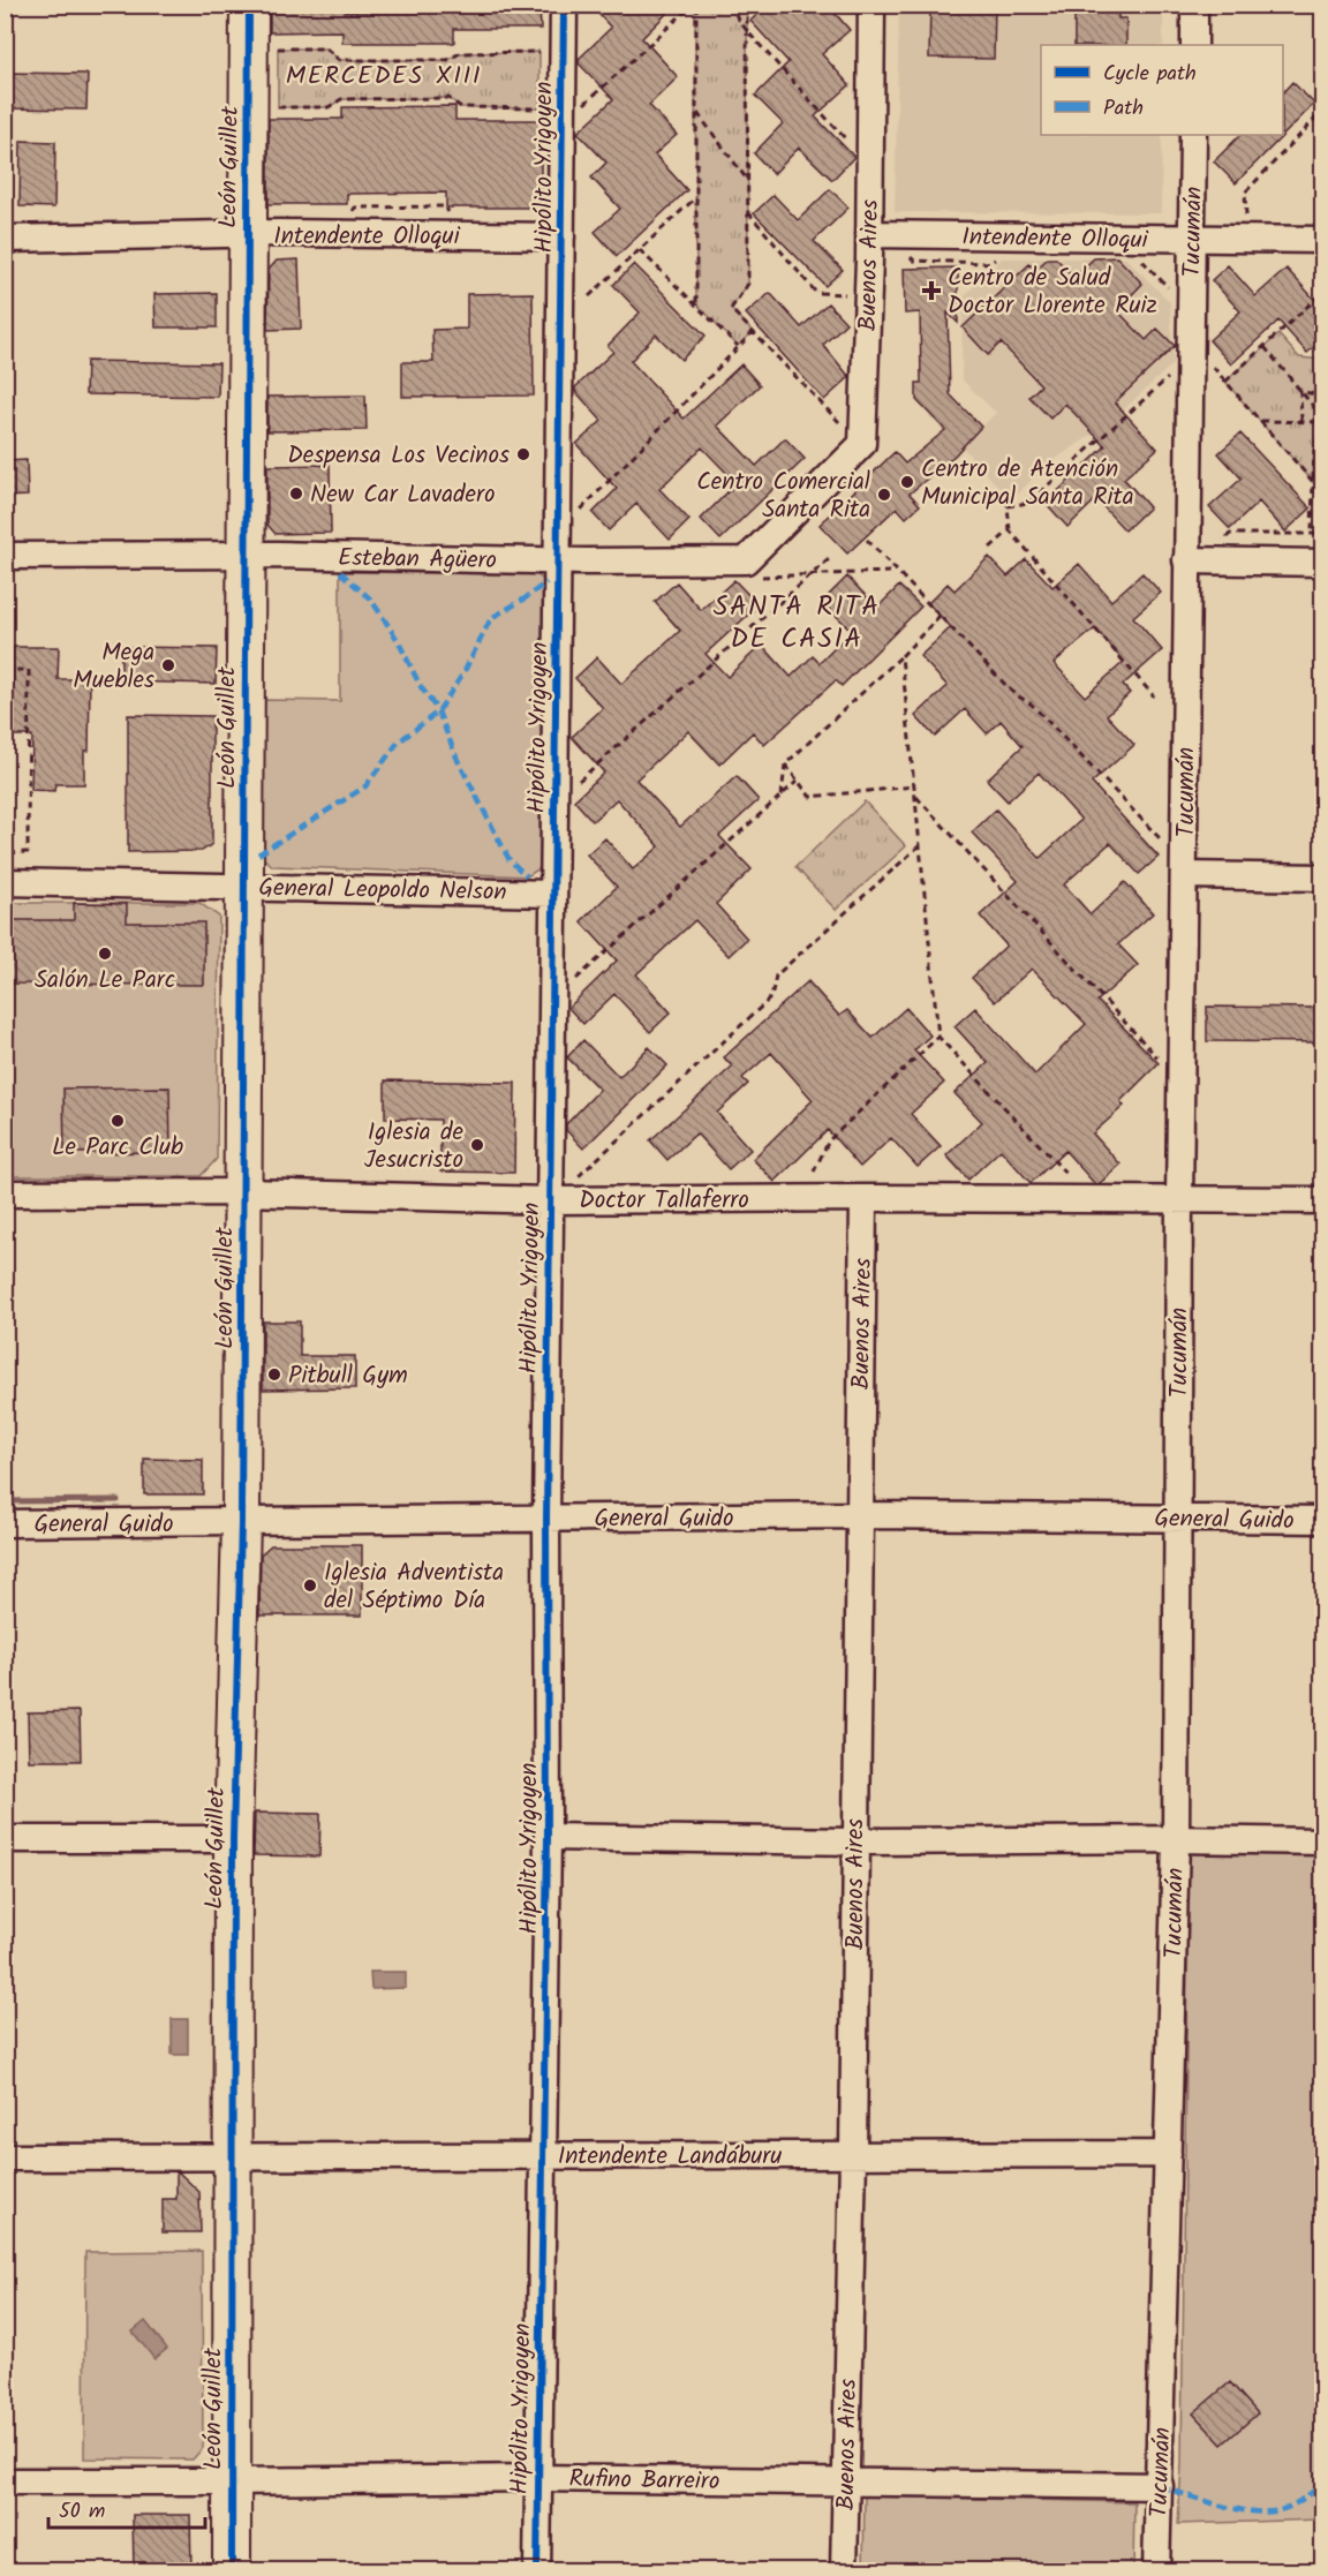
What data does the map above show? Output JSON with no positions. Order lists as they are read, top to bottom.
{
  "streets": {
    "street": [
      "León Guillet",
      "Hipólito Yrigoyen",
      "Tucumán",
      "Intendente Olloqui",
      "Buenos Aires",
      "Esteban Agüero",
      "General Leopoldo Nelson",
      "Doctor Tallaferro",
      "General Guido",
      "Intendente Landáburu",
      "Rufino Barreiro"
    ]
  },
  "crossings": [
    ["León Guillet", "Intendente Olloqui"],
    ["León Guillet", "Esteban Agüero"],
    ["León Guillet", "General Leopoldo Nelson"],
    ["León Guillet", "Doctor Tallaferro"],
    ["León Guillet", "General Guido"],
    ["León Guillet", "Intendente Landáburu"],
    ["León Guillet", "Rufino Barreiro"],
    ["Hipólito Yrigoyen", "Intendente Olloqui"],
    ["Hipólito Yrigoyen", "Esteban Agüero"],
    ["Hipólito Yrigoyen", "General Leopoldo Nelson"],
    ["Hipólito Yrigoyen", "Doctor Tallaferro"],
    ["Hipólito Yrigoyen", "General Guido"],
    ["Hipólito Yrigoyen", "Intendente Landáburu"],
    ["Hipólito Yrigoyen", "Rufino Barreiro"],
    ["Tucumán", "Intendente Olloqui"],
    ["Tucumán", "Doctor Tallaferro"],
    ["Tucumán", "General Guido"],
    ["Tucumán", "Intendente Landáburu"],
    ["Tucumán", "Rufino Barreiro"],
    ["Intendente Olloqui", "Buenos Aires"],
    ["Buenos Aires", "Esteban Agüero"],
    ["Buenos Aires", "Doctor Tallaferro"],
    ["Buenos Aires", "General Guido"],
    ["Buenos Aires", "Intendente Landáburu"],
    ["Buenos Aires", "Rufino Barreiro"]
  ],
  "districts": ["MERCEDES XIII", "SANTA RITA DE CASIA"],
  "places": {
    "health": ["Centro de Salud Doctor Llorente Ruiz"],
    "other": [
      "Despensa Los Vecinos",
      "Centro de Atención Municipal Santa Rita",
      "New Car Lavadero",
      "Centro Comercial Santa Rita",
      "Mega Muebles",
      "Salón Le Parc",
      "Le Parc Club",
      "Iglesia de Jesucristo",
      "Pitbull Gym",
      "Iglesia Adventista del Séptimo Día"
    ]
  },
  "legend": ["Cycle path", "Path"],
  "scale_bar": "50 m"
}
